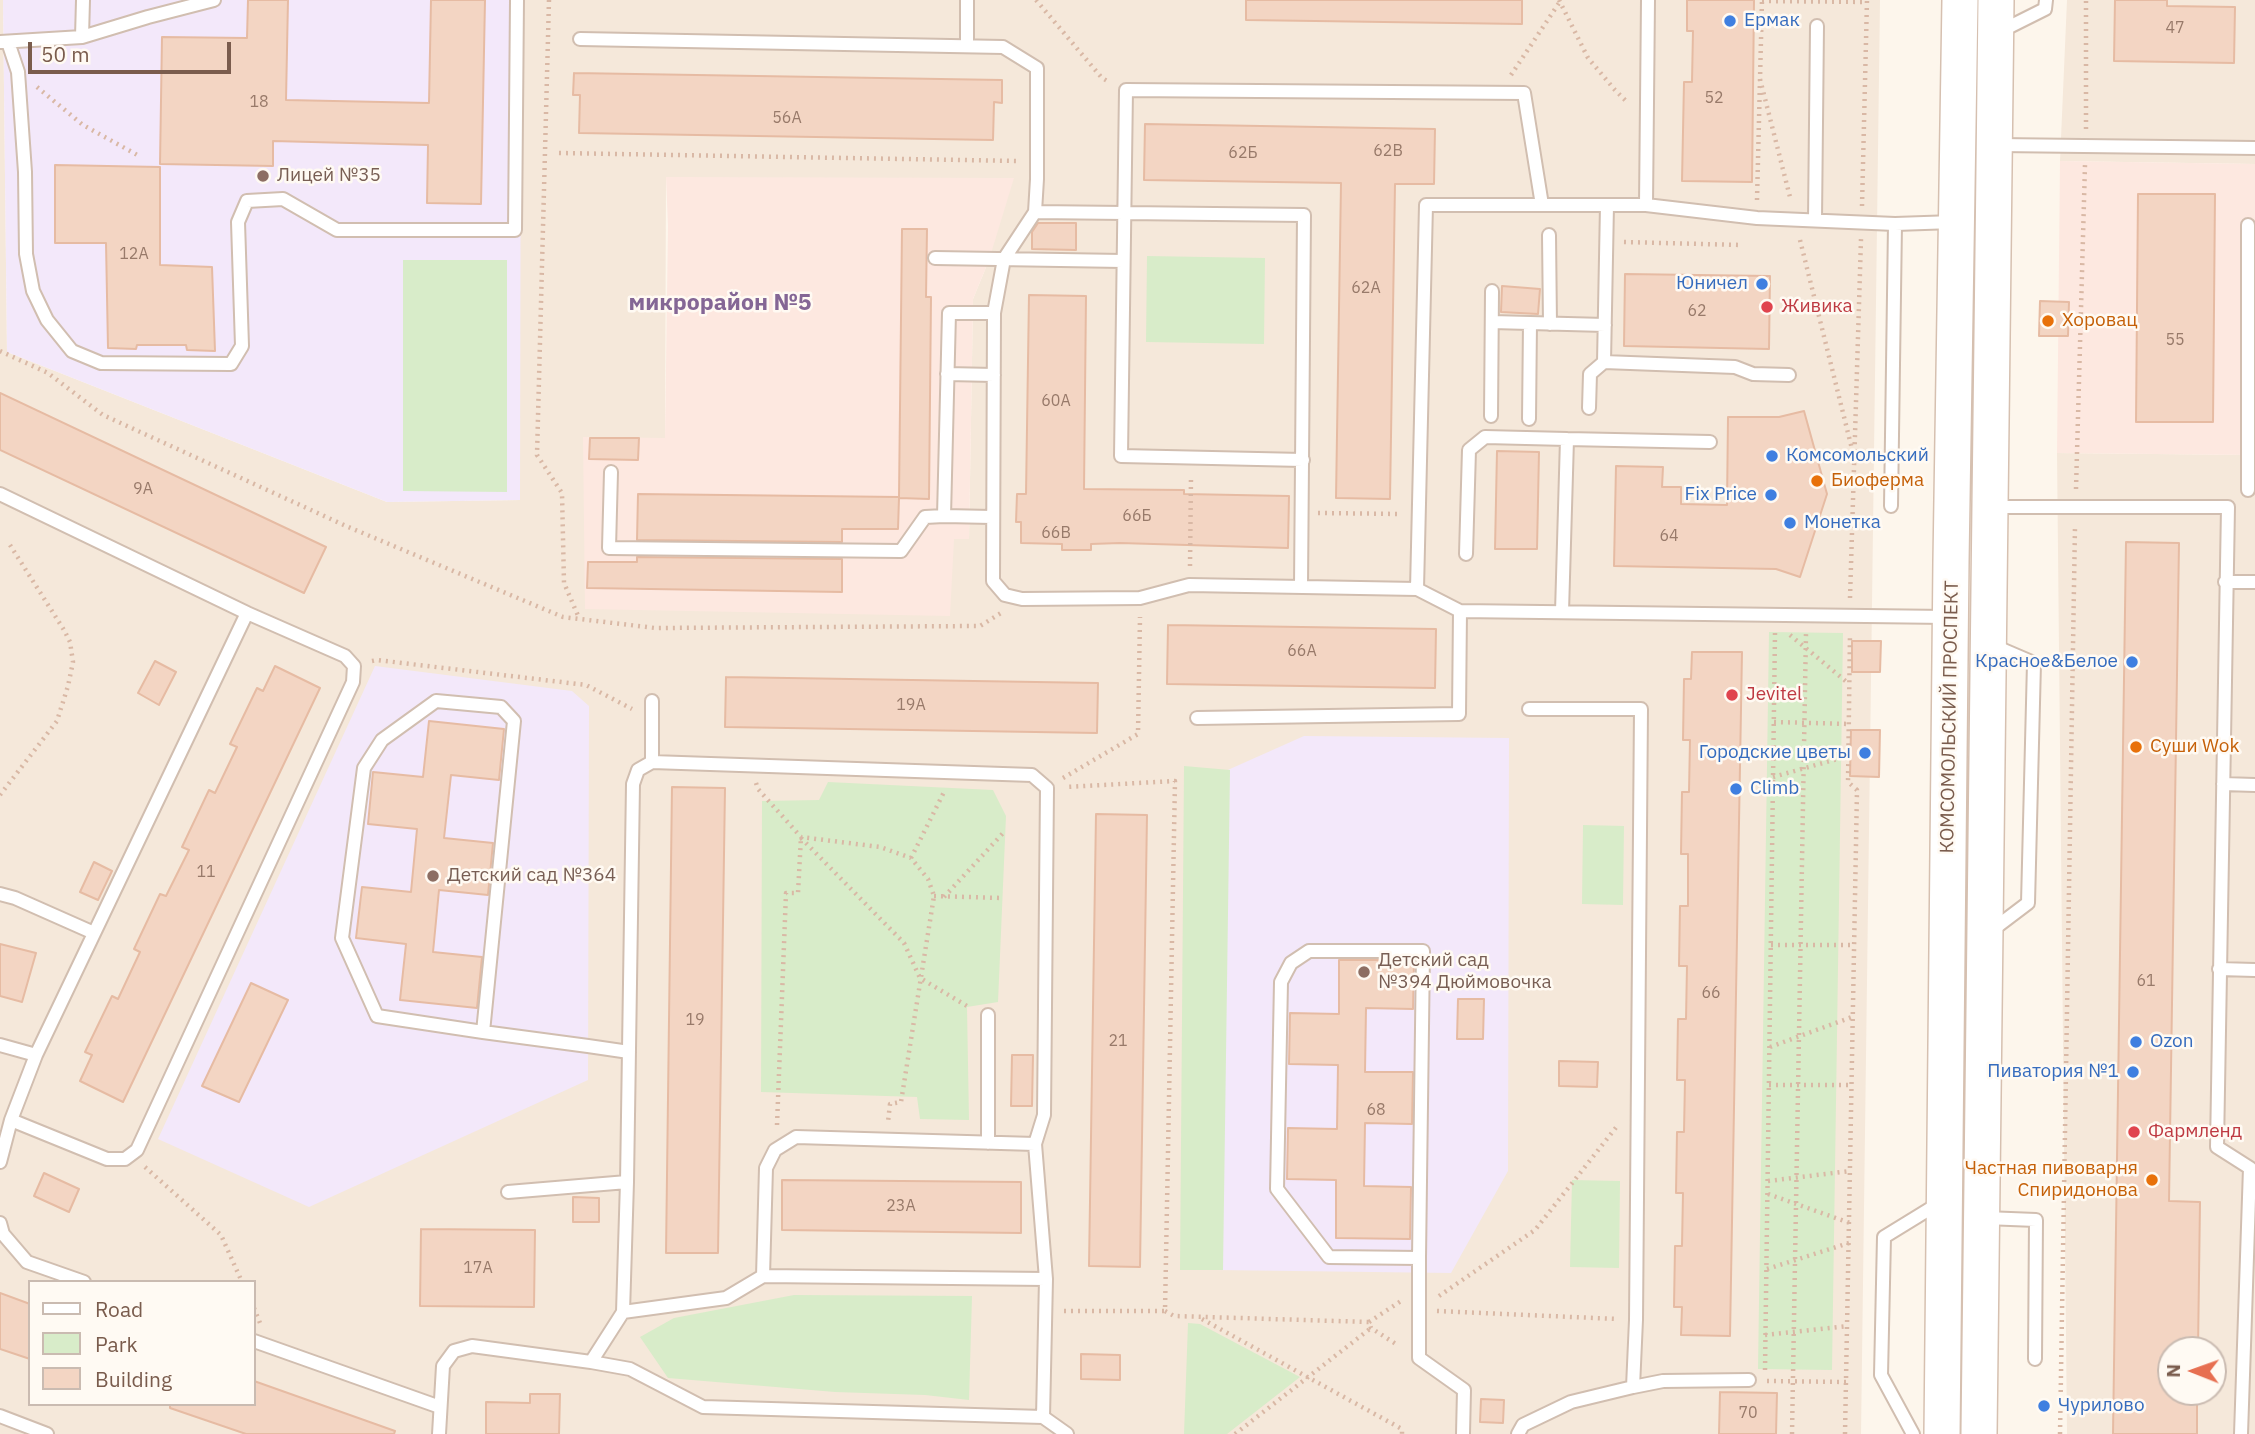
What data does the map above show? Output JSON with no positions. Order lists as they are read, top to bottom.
{
  "streets": {
    "main road": ["КОМСОМОЛЬСКИЙ ПРОСПЕКТ"]
  },
  "districts": ["микрорайон №5"],
  "places": [
    "Ермак",
    "Лицей №35",
    "Юничел",
    "Живика",
    "Хоровац",
    "Комсомольский",
    "Биоферма",
    "Fix Price",
    "Монетка",
    "Красное&Белое",
    "Jevitel",
    "Суши Wok",
    "Городские цветы",
    "Climb",
    "Детский сад №364",
    "Детский сад №394 Дюймовочка",
    "Ozon",
    "Пиватория №1",
    "Фармленд",
    "Частная пивоварня Спиридонова",
    "Чурилово"
  ],
  "house_numbers": [
    "47",
    "52",
    "18",
    "56А",
    "62В",
    "62Б",
    "12А",
    "62А",
    "62",
    "55",
    "60А",
    "9А",
    "66Б",
    "66В",
    "64",
    "66А",
    "19А",
    "11",
    "61",
    "66",
    "19",
    "21",
    "68",
    "23А",
    "17А",
    "70"
  ],
  "legend": ["Road", "Park", "Building"],
  "scale_bar": "50 m",
  "north": "left"
}
